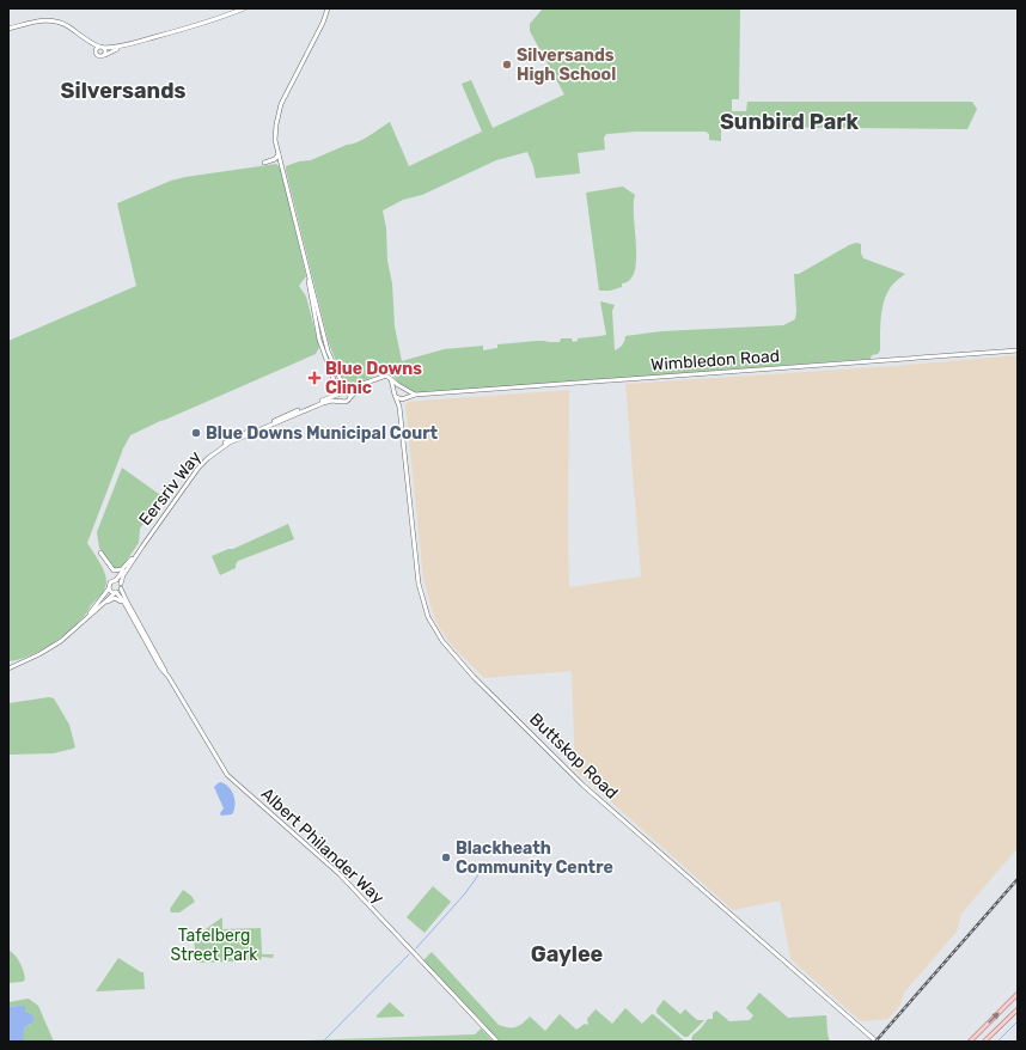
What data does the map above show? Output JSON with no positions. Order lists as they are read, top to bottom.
{
  "streets": {
    "street": [
      "Wimbledon Road",
      "Eersriv Way",
      "Buttskop Road",
      "Albert Philander Way"
    ]
  },
  "crossings": [
    ["Wimbledon Road", "Buttskop Road"],
    ["Eersriv Way", "Albert Philander Way"]
  ],
  "districts": ["Silversands", "Sunbird Park", "Gaylee"],
  "parks": ["Tafelberg Street Park"],
  "places": {
    "other": ["Silversands High School", "Blue Downs Municipal Court", "Blackheath Community Centre"],
    "health": ["Blue Downs Clinic"]
  }
}
